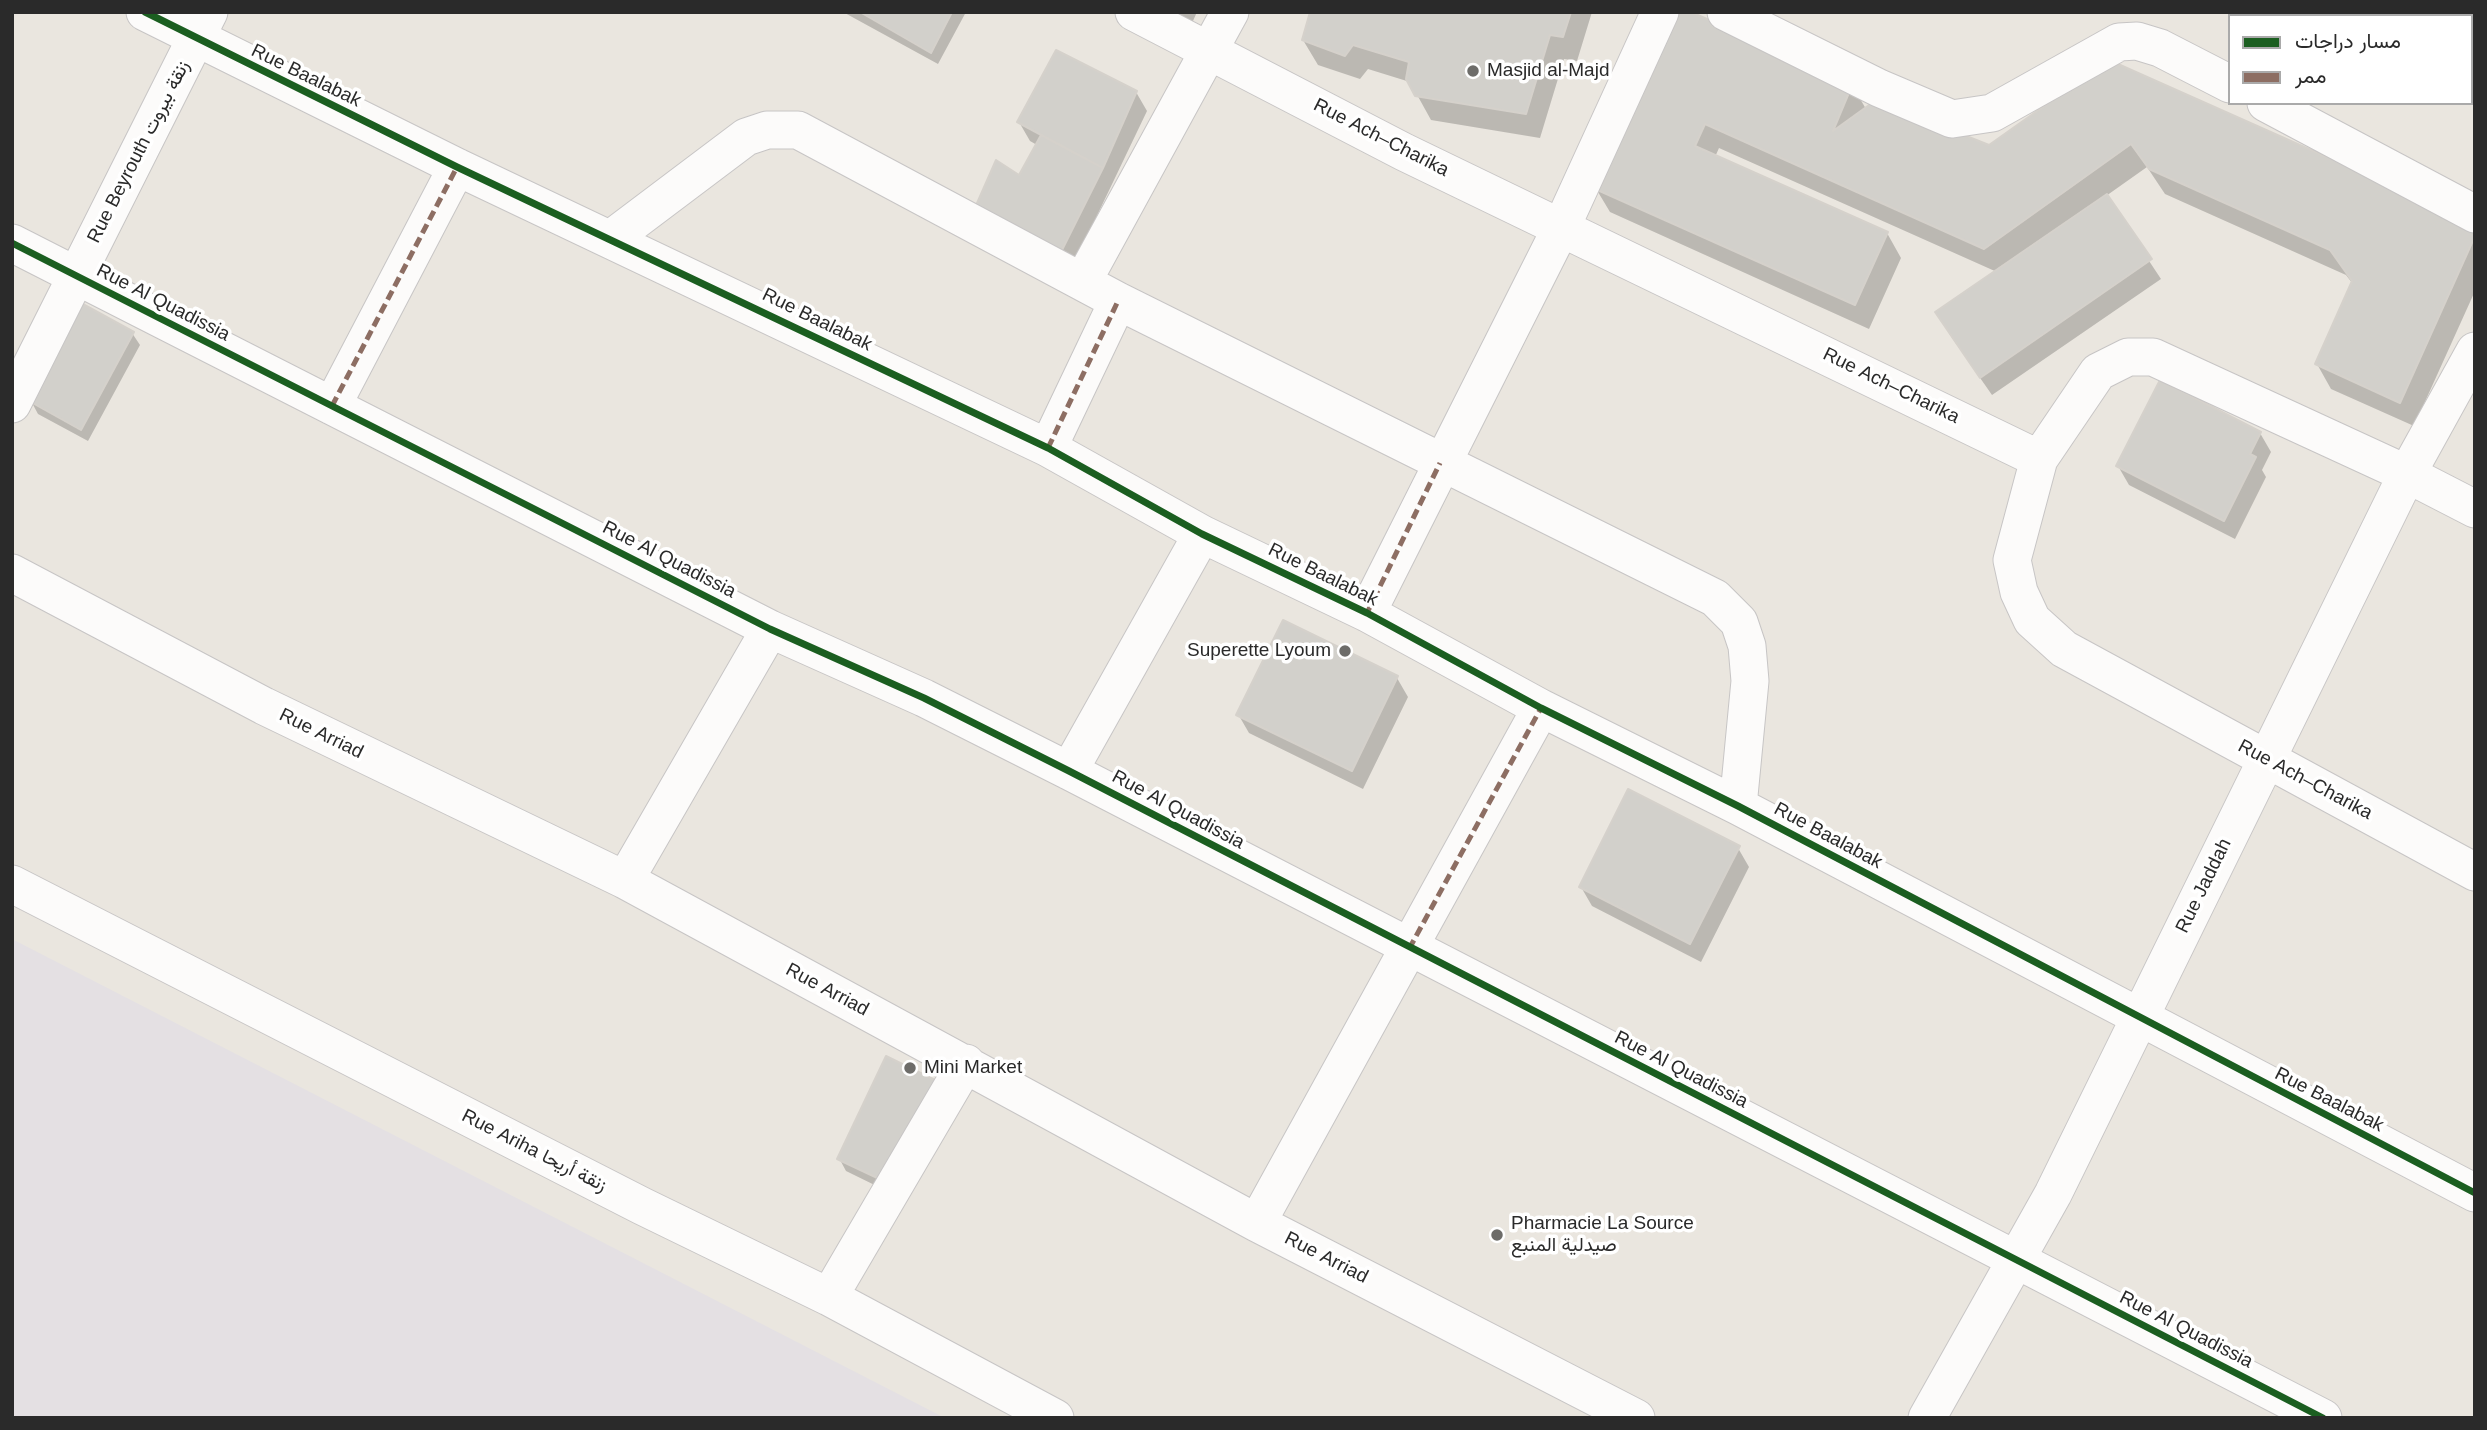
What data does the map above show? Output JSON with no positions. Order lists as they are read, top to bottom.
{
  "streets": {
    "street": [
      "Rue Baalabak",
      "Rue Ach–Charika",
      "Rue Beyrouth زنقة بيروت",
      "Rue Al Quadissia",
      "Rue Arriad",
      "Rue Jaddah",
      "Rue Ariha زنقة أريحا"
    ]
  },
  "crossings": [
    ["Rue Baalabak", "Rue Beyrouth زنقة بيروت"],
    ["Rue Baalabak", "Rue Jaddah"],
    ["Rue Ach–Charika", "Rue Jaddah"],
    ["Rue Beyrouth زنقة بيروت", "Rue Al Quadissia"],
    ["Rue Al Quadissia", "Rue Jaddah"]
  ],
  "places": [
    "Masjid al-Majd",
    "Superette Lyoum",
    "Mini Market",
    "Pharmacie La Source صيدلية المنبع"
  ],
  "legend": ["مسار دراجات", "ممر"]
}
